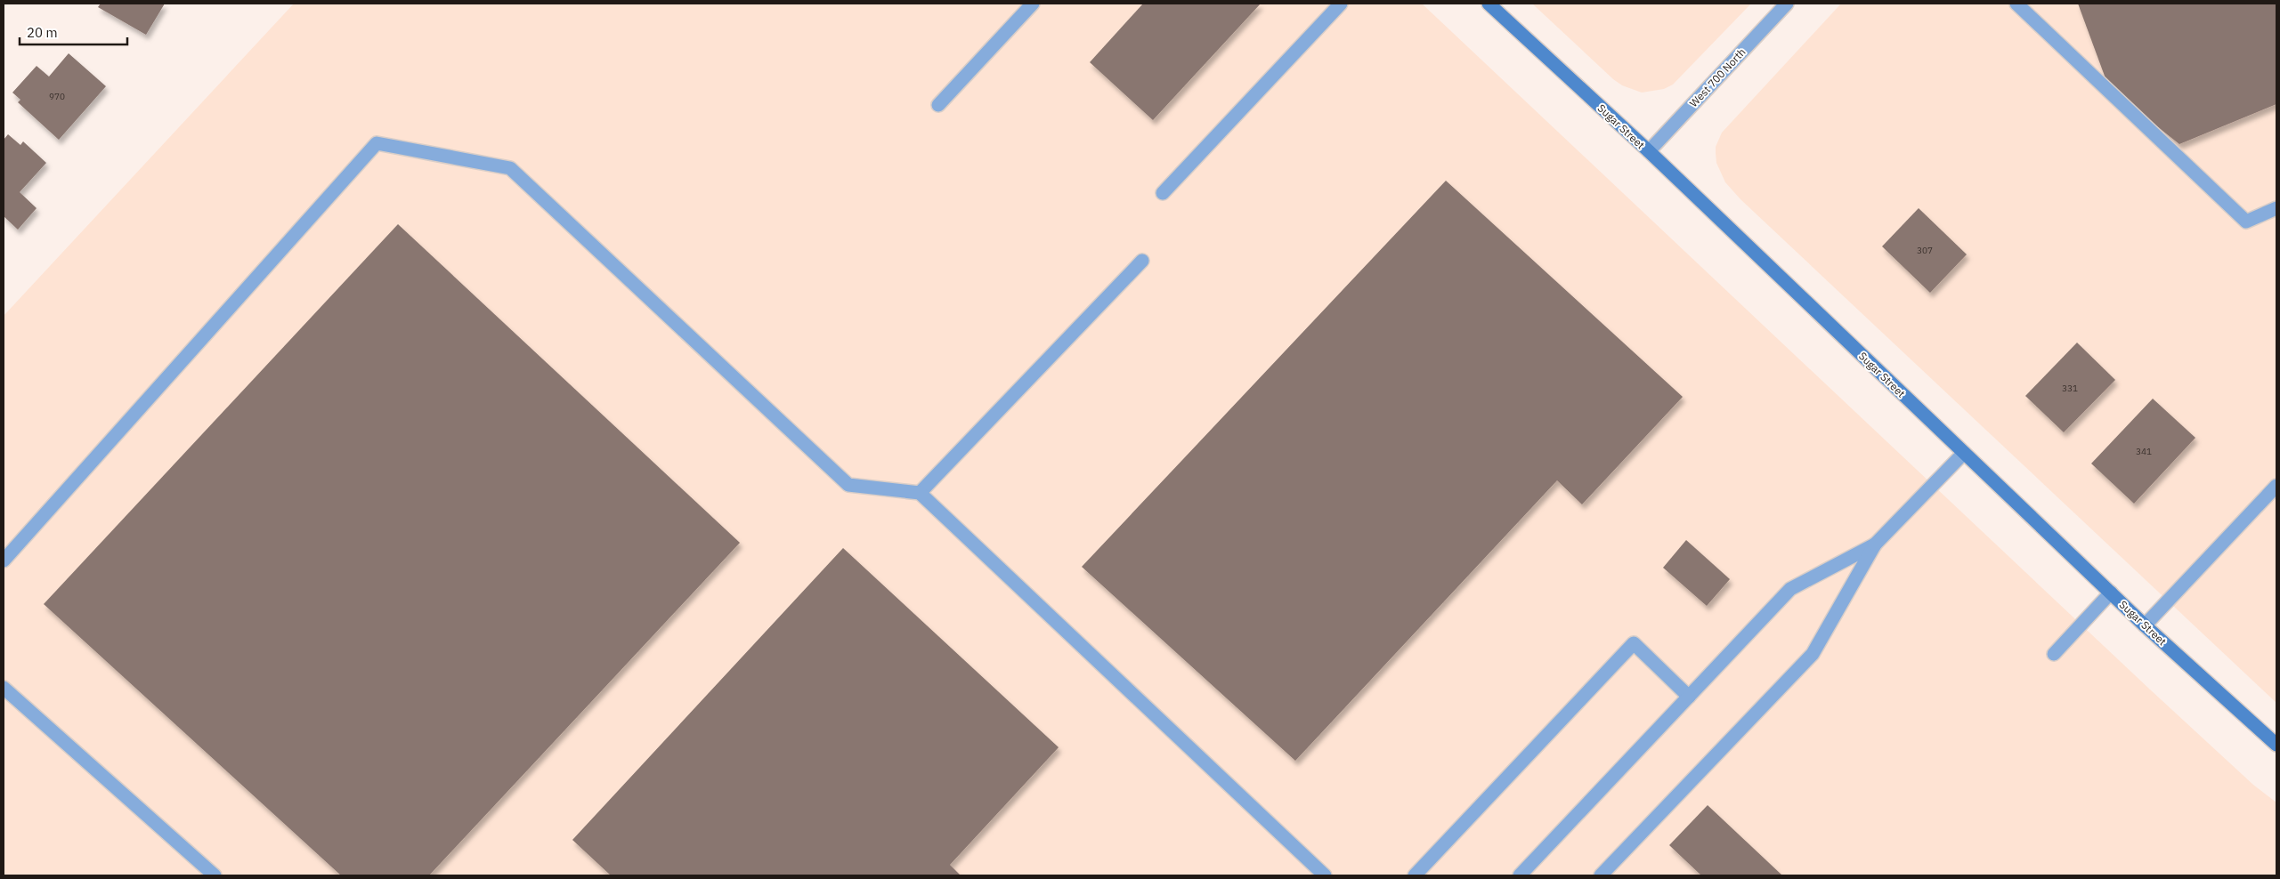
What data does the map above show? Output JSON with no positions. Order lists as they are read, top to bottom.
{
  "streets": {
    "street": ["West 700 North", "Sugar Street"]
  },
  "crossings": [
    ["West 700 North", "Sugar Street"]
  ],
  "house_numbers": [
    "970",
    "307",
    "331",
    "341"
  ],
  "scale_bar": "20 m"
}
